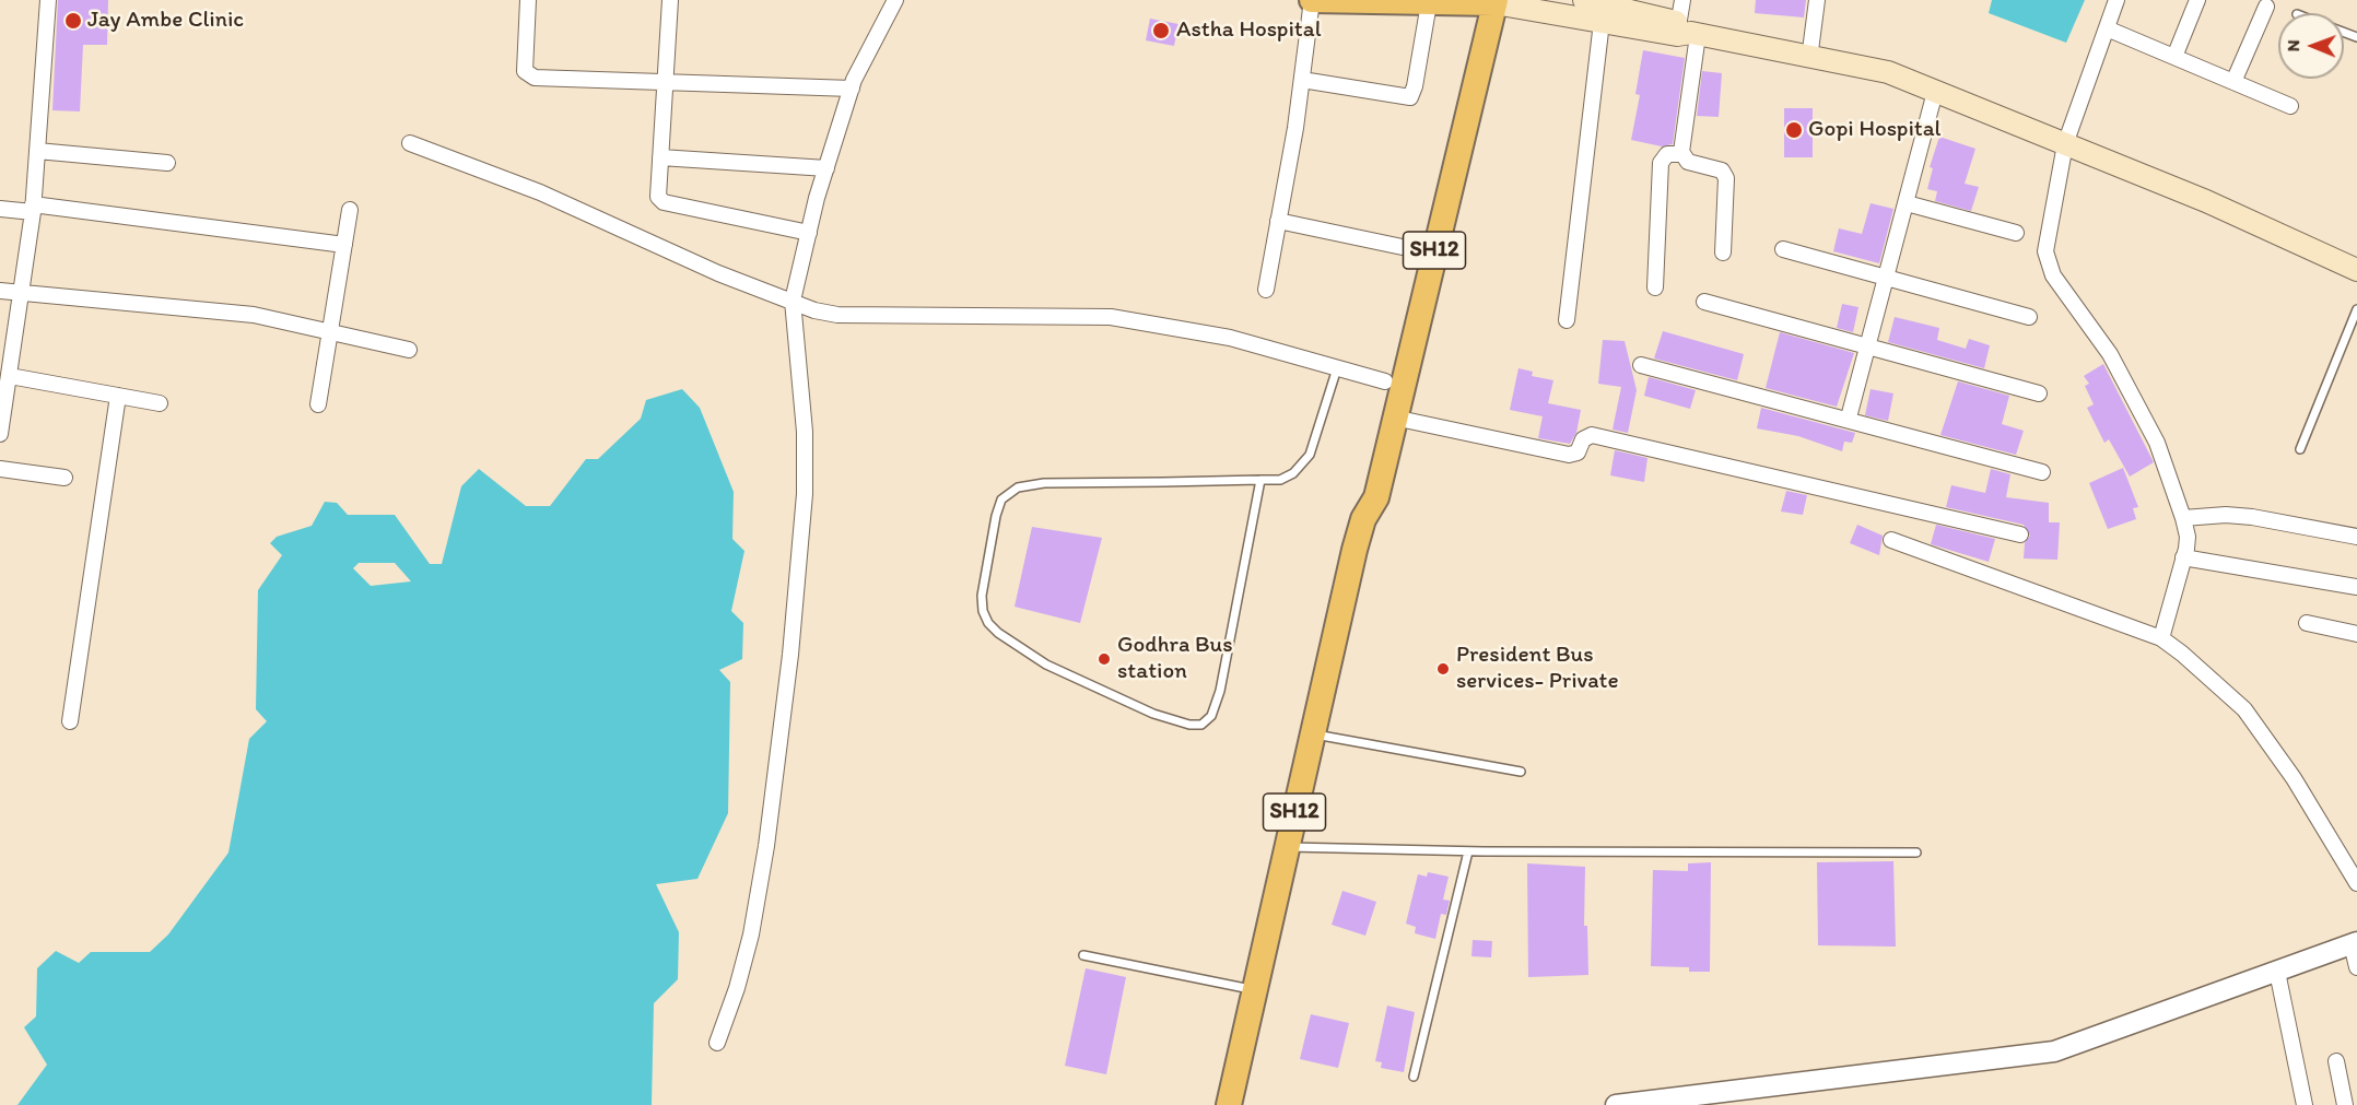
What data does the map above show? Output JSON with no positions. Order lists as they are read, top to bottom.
{
  "streets": {
    "main road": ["SH12"]
  },
  "places": [
    "Jay Ambe Clinic",
    "Astha Hospital",
    "Gopi Hospital",
    "Godhra Bus station",
    "President Bus services- Private"
  ],
  "north": "left"
}
